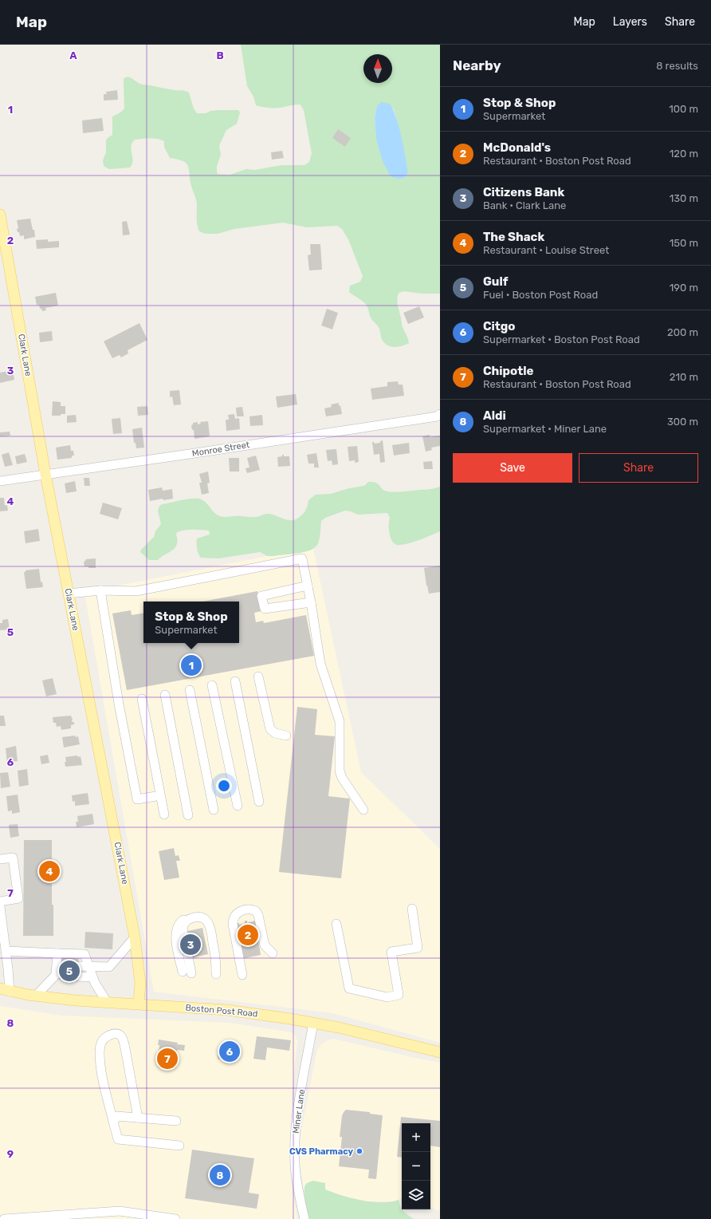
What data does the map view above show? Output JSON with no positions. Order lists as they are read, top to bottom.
{
  "streets": {
    "main road": ["Clark Lane", "Boston Post Road"],
    "street": ["Monroe Street", "Miner Lane"]
  },
  "crossings": [
    ["Clark Lane", "Monroe Street"],
    ["Clark Lane", "Boston Post Road"],
    ["Boston Post Road", "Miner Lane"]
  ],
  "places": ["CVS Pharmacy"],
  "north": "top",
  "page": {
    "header": "Map",
    "nav": ["Map", "Layers", "Share"],
    "heading": ["Nearby", "8 results"],
    "list": [
      {
        "mark": "1",
        "name": "Stop & Shop",
        "note": "Supermarket",
        "value": "100 m"
      },
      {
        "mark": "2",
        "name": "McDonald's",
        "note": "Restaurant · Boston Post Road",
        "value": "120 m"
      },
      {
        "mark": "3",
        "name": "Citizens Bank",
        "note": "Bank · Clark Lane",
        "value": "130 m"
      },
      {
        "mark": "4",
        "name": "The Shack",
        "note": "Restaurant · Louise Street",
        "value": "150 m"
      },
      {
        "mark": "5",
        "name": "Gulf",
        "note": "Fuel · Boston Post Road",
        "value": "190 m"
      },
      {
        "mark": "6",
        "name": "Citgo",
        "note": "Supermarket · Boston Post Road",
        "value": "200 m"
      },
      {
        "mark": "7",
        "name": "Chipotle",
        "note": "Restaurant · Boston Post Road",
        "value": "210 m"
      },
      {
        "mark": "8",
        "name": "Aldi",
        "note": "Supermarket · Miner Lane",
        "value": "300 m"
      }
    ],
    "buttons": ["Save", "Share"],
    "popup": ["Stop & Shop", "Supermarket"],
    "pins": [
      "1",
      "4",
      "2",
      "3",
      "5",
      "6",
      "7",
      "8"
    ],
    "map_buttons": ["+", "−"]
  },
  "grid": {
    "columns": ["A", "B"],
    "rows": [
      "1",
      "2",
      "3",
      "4",
      "5",
      "6",
      "7",
      "8",
      "9"
    ]
  }
}
